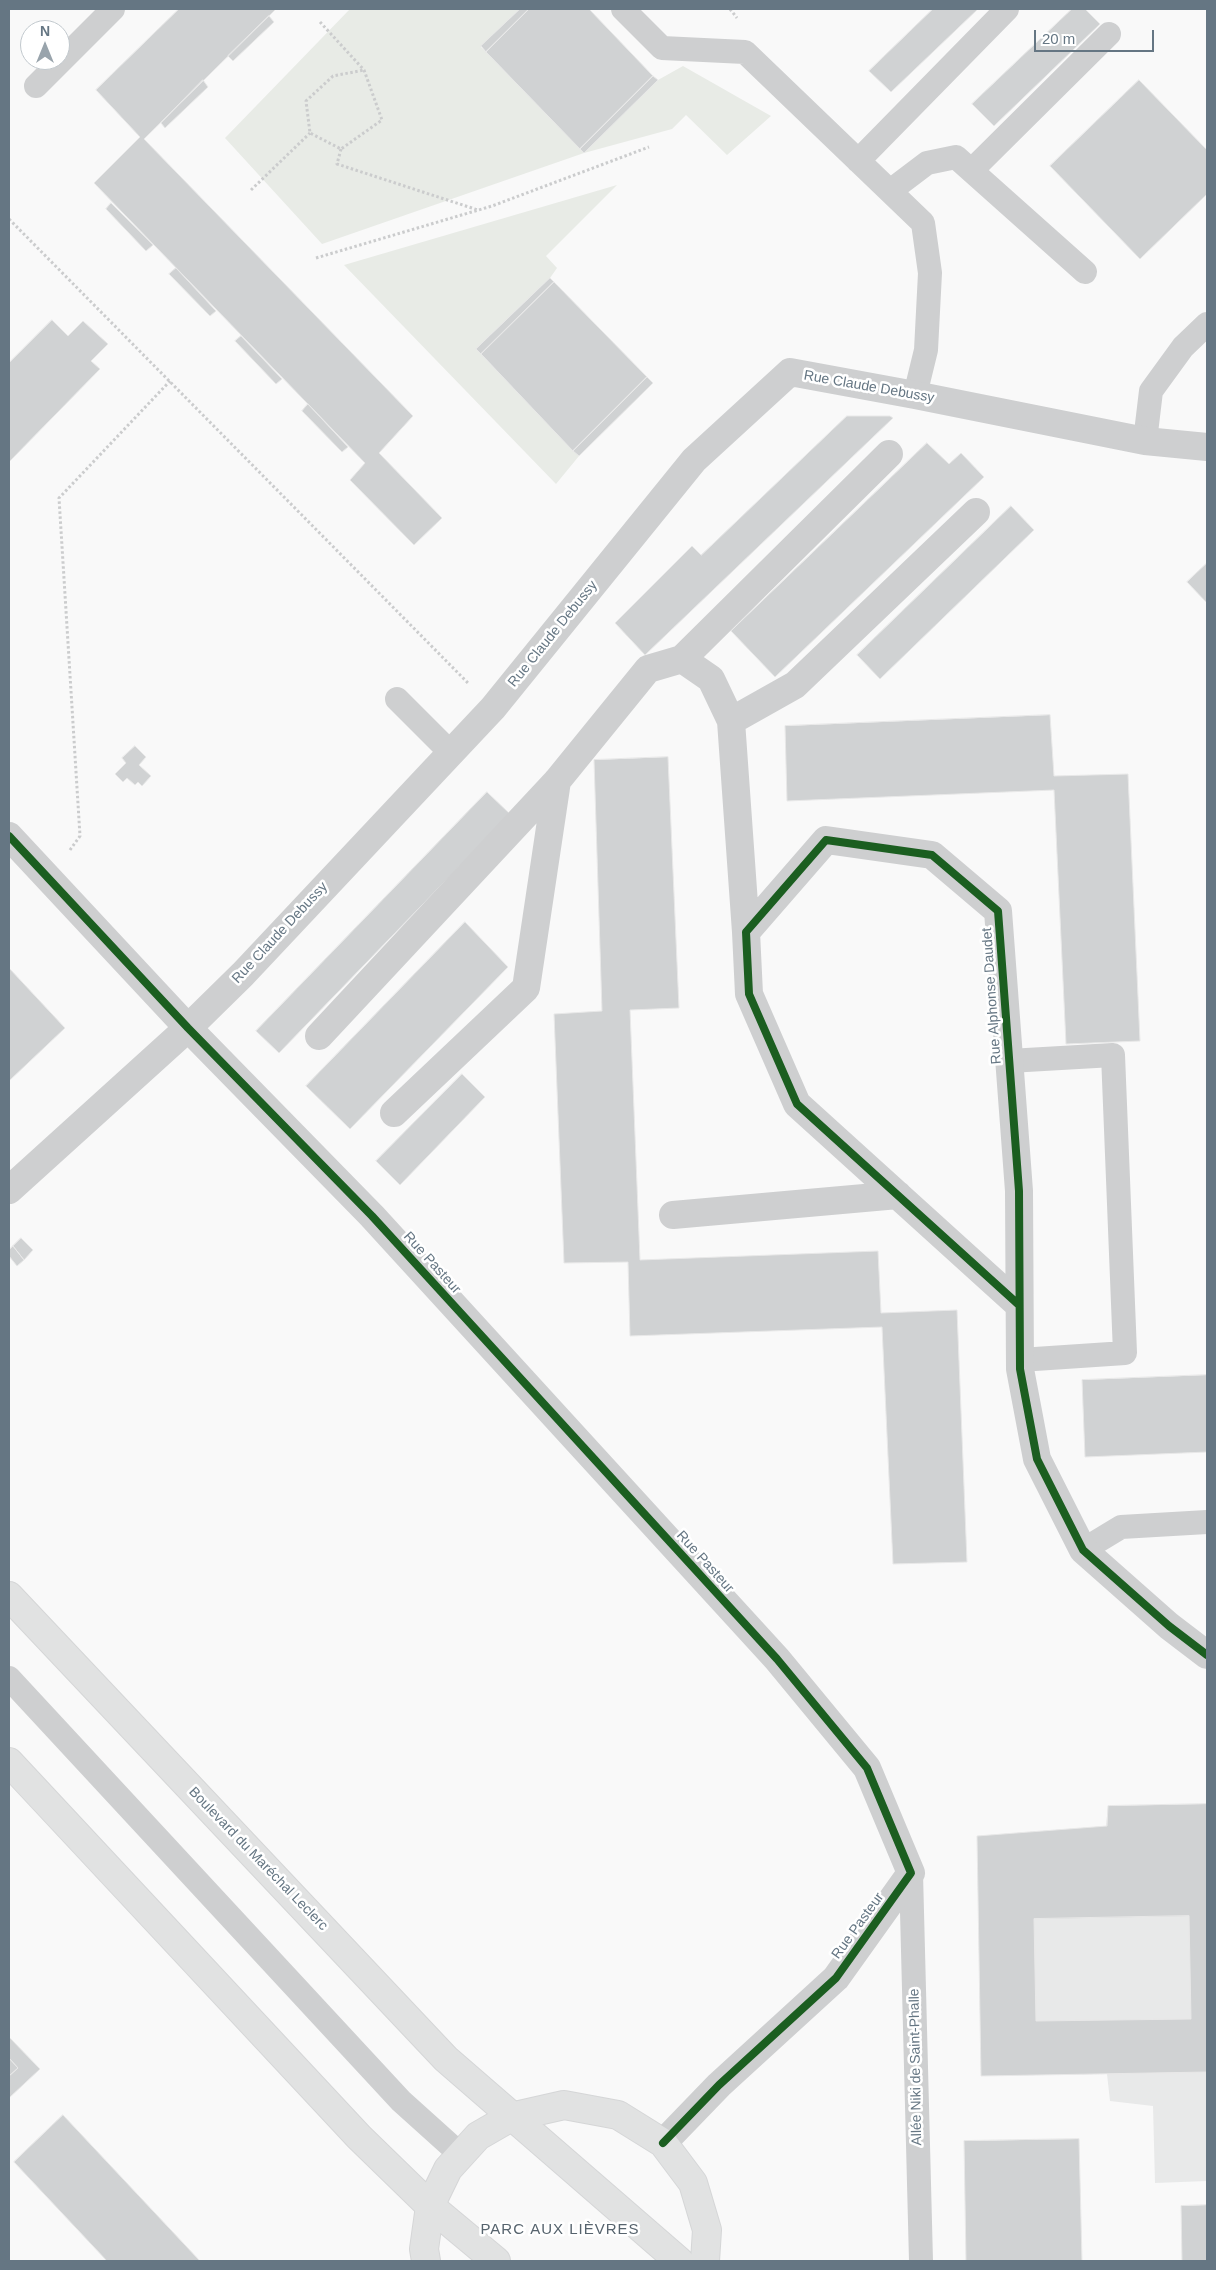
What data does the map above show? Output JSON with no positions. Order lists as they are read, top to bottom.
{
  "streets": {
    "main road": ["Boulevard du Maréchal Leclerc"],
    "street": ["Rue Claude Debussy", "Rue Alphonse Daudet", "Rue Pasteur"],
    "lane": ["Allée Niki de Saint-Phalle"]
  },
  "crossings": [
    ["Rue Claude Debussy", "Rue Pasteur"],
    ["Rue Pasteur", "Allée Niki de Saint-Phalle"]
  ],
  "districts": ["PARC AUX LIÈVRES"],
  "scale_bar": "20 m",
  "north": "top"
}
